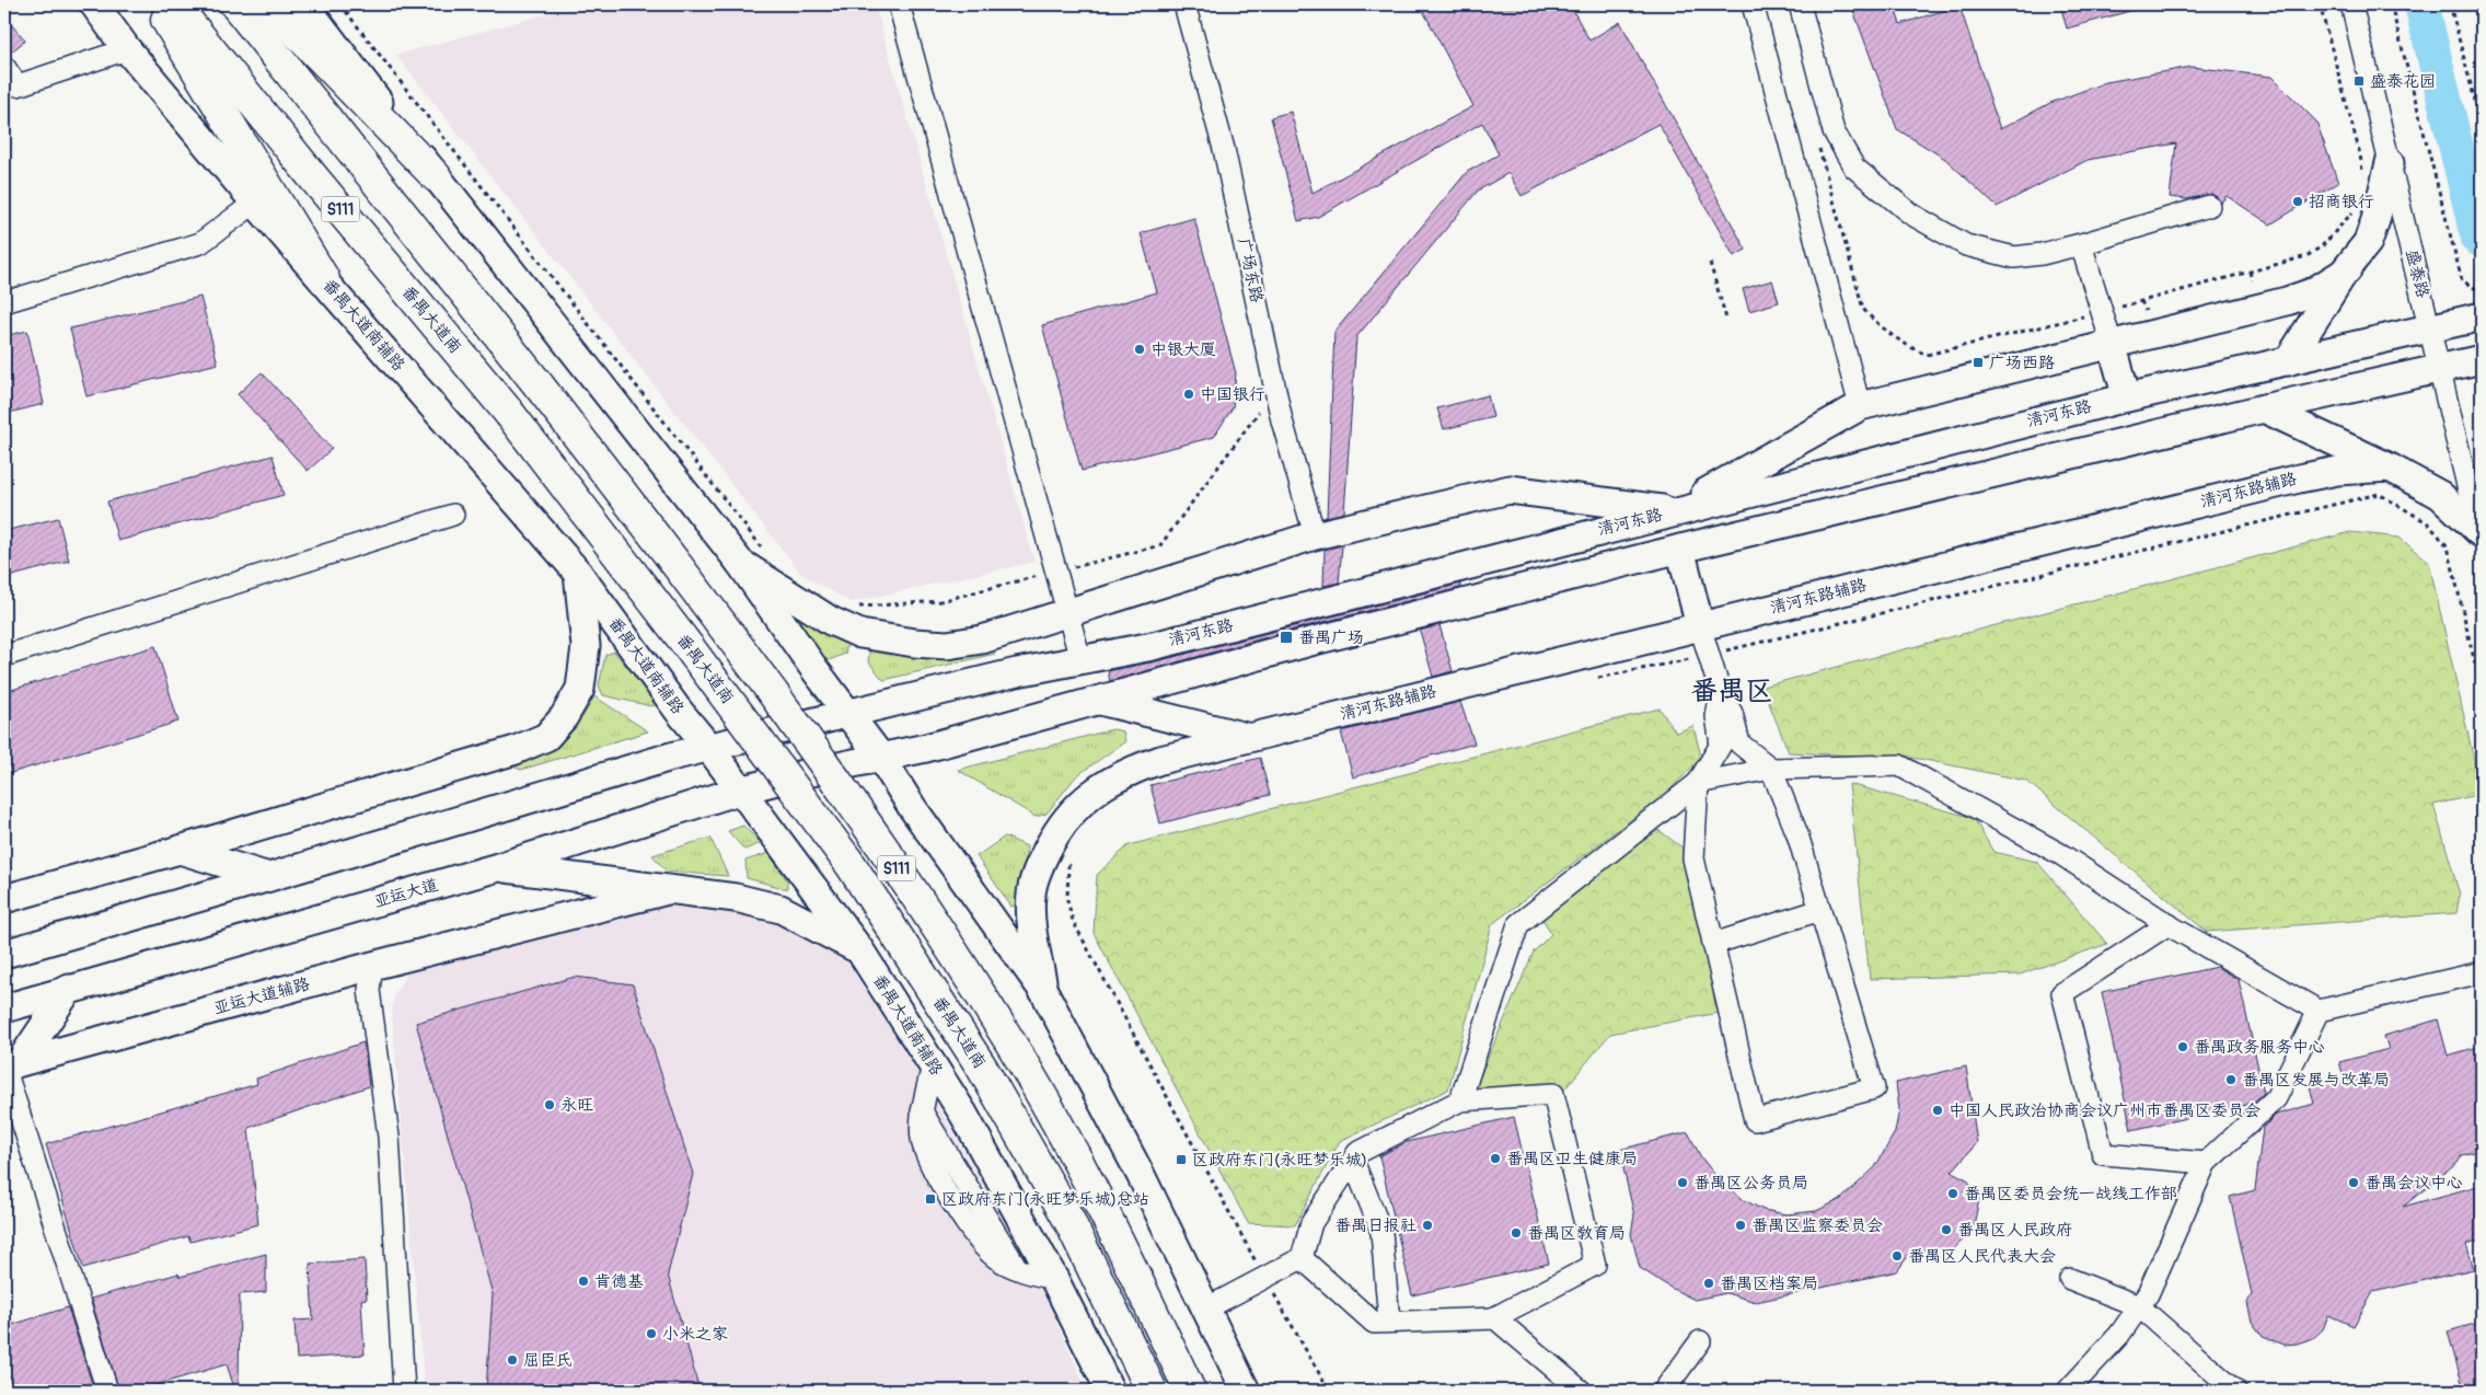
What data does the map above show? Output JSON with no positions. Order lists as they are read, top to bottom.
{
  "streets": {
    "highway": ["S111", "番禺大道南"],
    "main road": [
      "番禺大道南辅路",
      "清河东路",
      "清河东路辅路",
      "亚运大道",
      "亚运大道辅路"
    ],
    "street": ["广场东路", "盛泰路"]
  },
  "crossings": [
    ["盛泰路", "清河东路"],
    ["番禺大道南辅路", "清河东路"],
    ["番禺大道南辅路", "亚运大道"]
  ],
  "districts": ["番禺区"],
  "places": {
    "transit": [
      "盛泰花园",
      "广场西路",
      "番禺广场",
      "区政府东门(永旺梦乐城)",
      "区政府东门(永旺梦乐城)总站"
    ],
    "other": [
      "招商银行",
      "中银大厦",
      "中国银行",
      "番禺政务服务中心",
      "番禺区发展与改革局",
      "永旺",
      "中国人民政治协商会议广州市番禺区委员会",
      "番禺区卫生健康局",
      "番禺区公务员局",
      "番禺会议中心",
      "番禺区委员会统一战线工作部",
      "番禺日报社",
      "番禺区监察委员会",
      "番禺区人民政府",
      "番禺区教育局",
      "番禺区人民代表大会",
      "肯德基",
      "番禺区档案局",
      "小米之家",
      "屈臣氏"
    ]
  }
}
